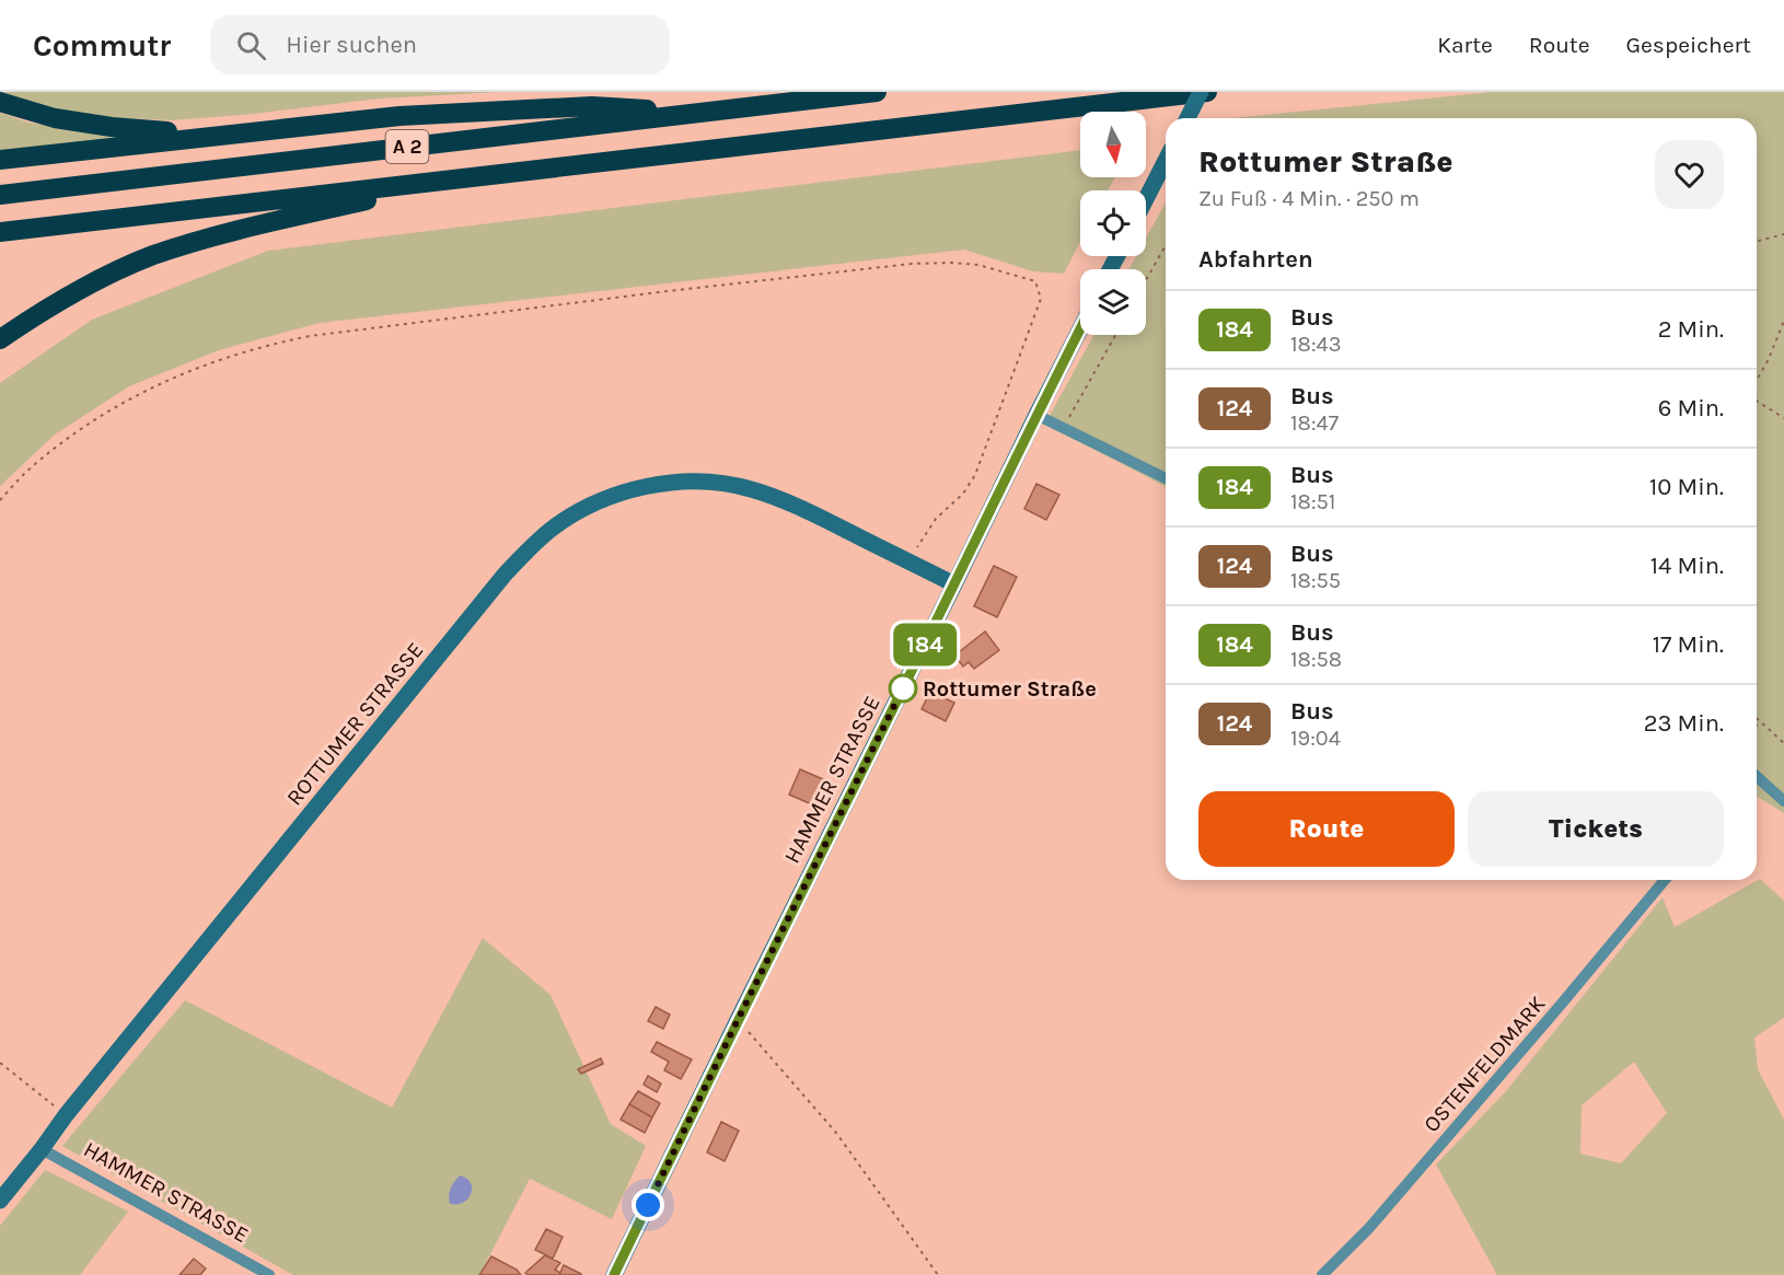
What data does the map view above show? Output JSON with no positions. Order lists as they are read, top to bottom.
{
  "streets": {
    "highway": ["A 2"],
    "street": ["ROTTUMER STRASSE", "HAMMER STRASSE", "OSTENFELDMARK"]
  },
  "crossings": [
    ["ROTTUMER STRASSE", "HAMMER STRASSE"]
  ],
  "places": ["Rottumer Straße"],
  "lines": ["bus line 184"],
  "north": "bottom",
  "page": {
    "header": "Commutr",
    "search": "Hier suchen",
    "nav": ["Karte", "Route", "Gespeichert"],
    "on_map": "184",
    "heading": [
      ["Rottumer Straße", "Zu Fuß · 4 Min. · 250 m"],
      "Abfahrten"
    ],
    "list": [
      {
        "mark": "184",
        "name": "Bus",
        "note": "18:43",
        "value": "2 Min."
      },
      {
        "mark": "124",
        "name": "Bus",
        "note": "18:47",
        "value": "6 Min."
      },
      {
        "mark": "184",
        "name": "Bus",
        "note": "18:51",
        "value": "10 Min."
      },
      {
        "mark": "124",
        "name": "Bus",
        "note": "18:55",
        "value": "14 Min."
      },
      {
        "mark": "184",
        "name": "Bus",
        "note": "18:58",
        "value": "17 Min."
      },
      {
        "mark": "124",
        "name": "Bus",
        "note": "19:04",
        "value": "23 Min."
      }
    ],
    "buttons": ["Route", "Tickets"]
  }
}
